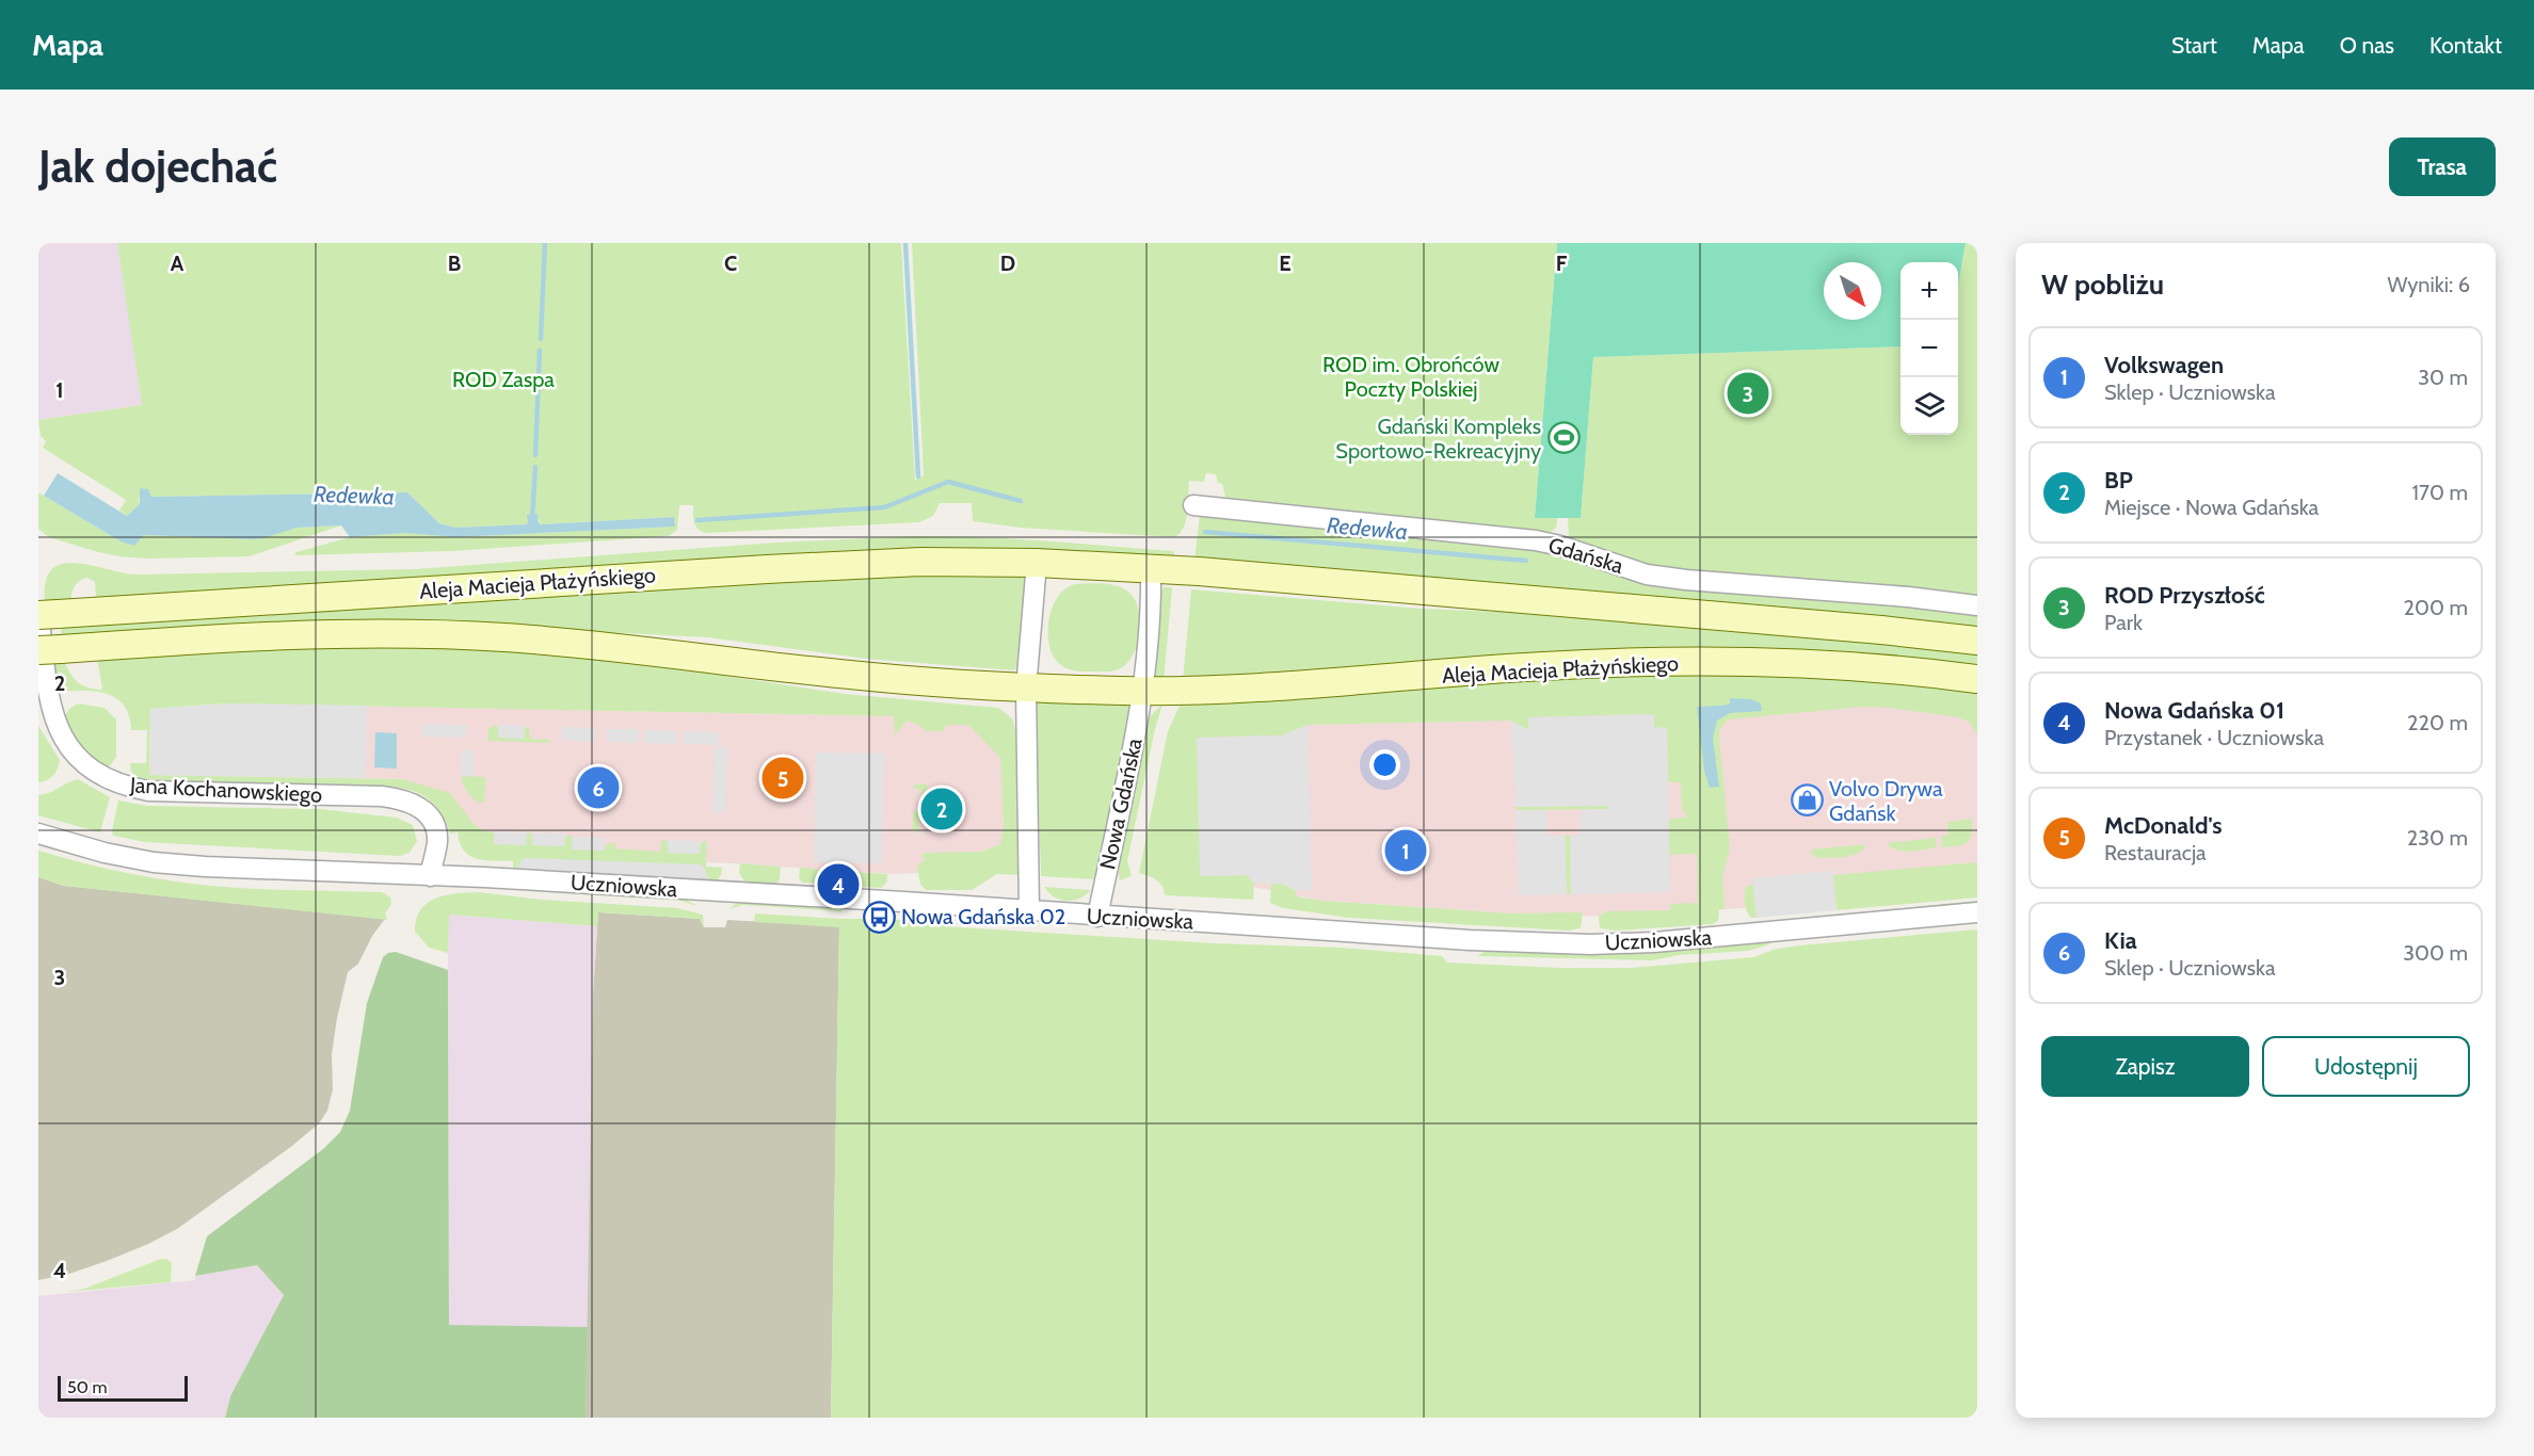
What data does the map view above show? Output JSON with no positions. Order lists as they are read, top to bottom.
{
  "streets": {
    "main road": ["Aleja Macieja Płażyńskiego"],
    "street": [
      "Gdańska",
      "Jana Kochanowskiego",
      "Nowa Gdańska",
      "Uczniowska"
    ]
  },
  "crossings": [
    ["Aleja Macieja Płażyńskiego", "Jana Kochanowskiego"],
    ["Aleja Macieja Płażyńskiego", "Nowa Gdańska"],
    ["Jana Kochanowskiego", "Uczniowska"],
    ["Nowa Gdańska", "Uczniowska"]
  ],
  "water": ["Redewka"],
  "parks": ["ROD im. Obrońców Poczty Polskiej", "ROD Zaspa"],
  "places": {
    "sports": ["Gdański Kompleks Sportowo-Rekreacyjny"],
    "shop": ["Volvo Drywa Gdańsk"],
    "bus stop": ["Nowa Gdańska 02"]
  },
  "scale_bar": "50 m",
  "north": "bottom right",
  "page": {
    "header": "Mapa",
    "nav": [
      "Start",
      "Mapa",
      "O nas",
      "Kontakt"
    ],
    "buttons": [
      "Trasa",
      ["Zapisz", "Udostępnij"]
    ],
    "title": "Jak dojechać",
    "heading": ["W pobliżu", "Wyniki: 6"],
    "map_buttons": ["+", "−"],
    "list": [
      {
        "mark": "1",
        "name": "Volkswagen",
        "note": "Sklep · Uczniowska",
        "value": "30 m"
      },
      {
        "mark": "2",
        "name": "BP",
        "note": "Miejsce · Nowa Gdańska",
        "value": "170 m"
      },
      {
        "mark": "3",
        "name": "ROD Przyszłość",
        "note": "Park",
        "value": "200 m"
      },
      {
        "mark": "4",
        "name": "Nowa Gdańska 01",
        "note": "Przystanek · Uczniowska",
        "value": "220 m"
      },
      {
        "mark": "5",
        "name": "McDonald's",
        "note": "Restauracja",
        "value": "230 m"
      },
      {
        "mark": "6",
        "name": "Kia",
        "note": "Sklep · Uczniowska",
        "value": "300 m"
      }
    ],
    "pins": [
      "3",
      "5",
      "6",
      "2",
      "1",
      "4"
    ],
    "scale": "50 m"
  },
  "grid": {
    "columns": [
      "A",
      "B",
      "C",
      "D",
      "E",
      "F"
    ],
    "rows": [
      "1",
      "2",
      "3",
      "4"
    ]
  }
}
